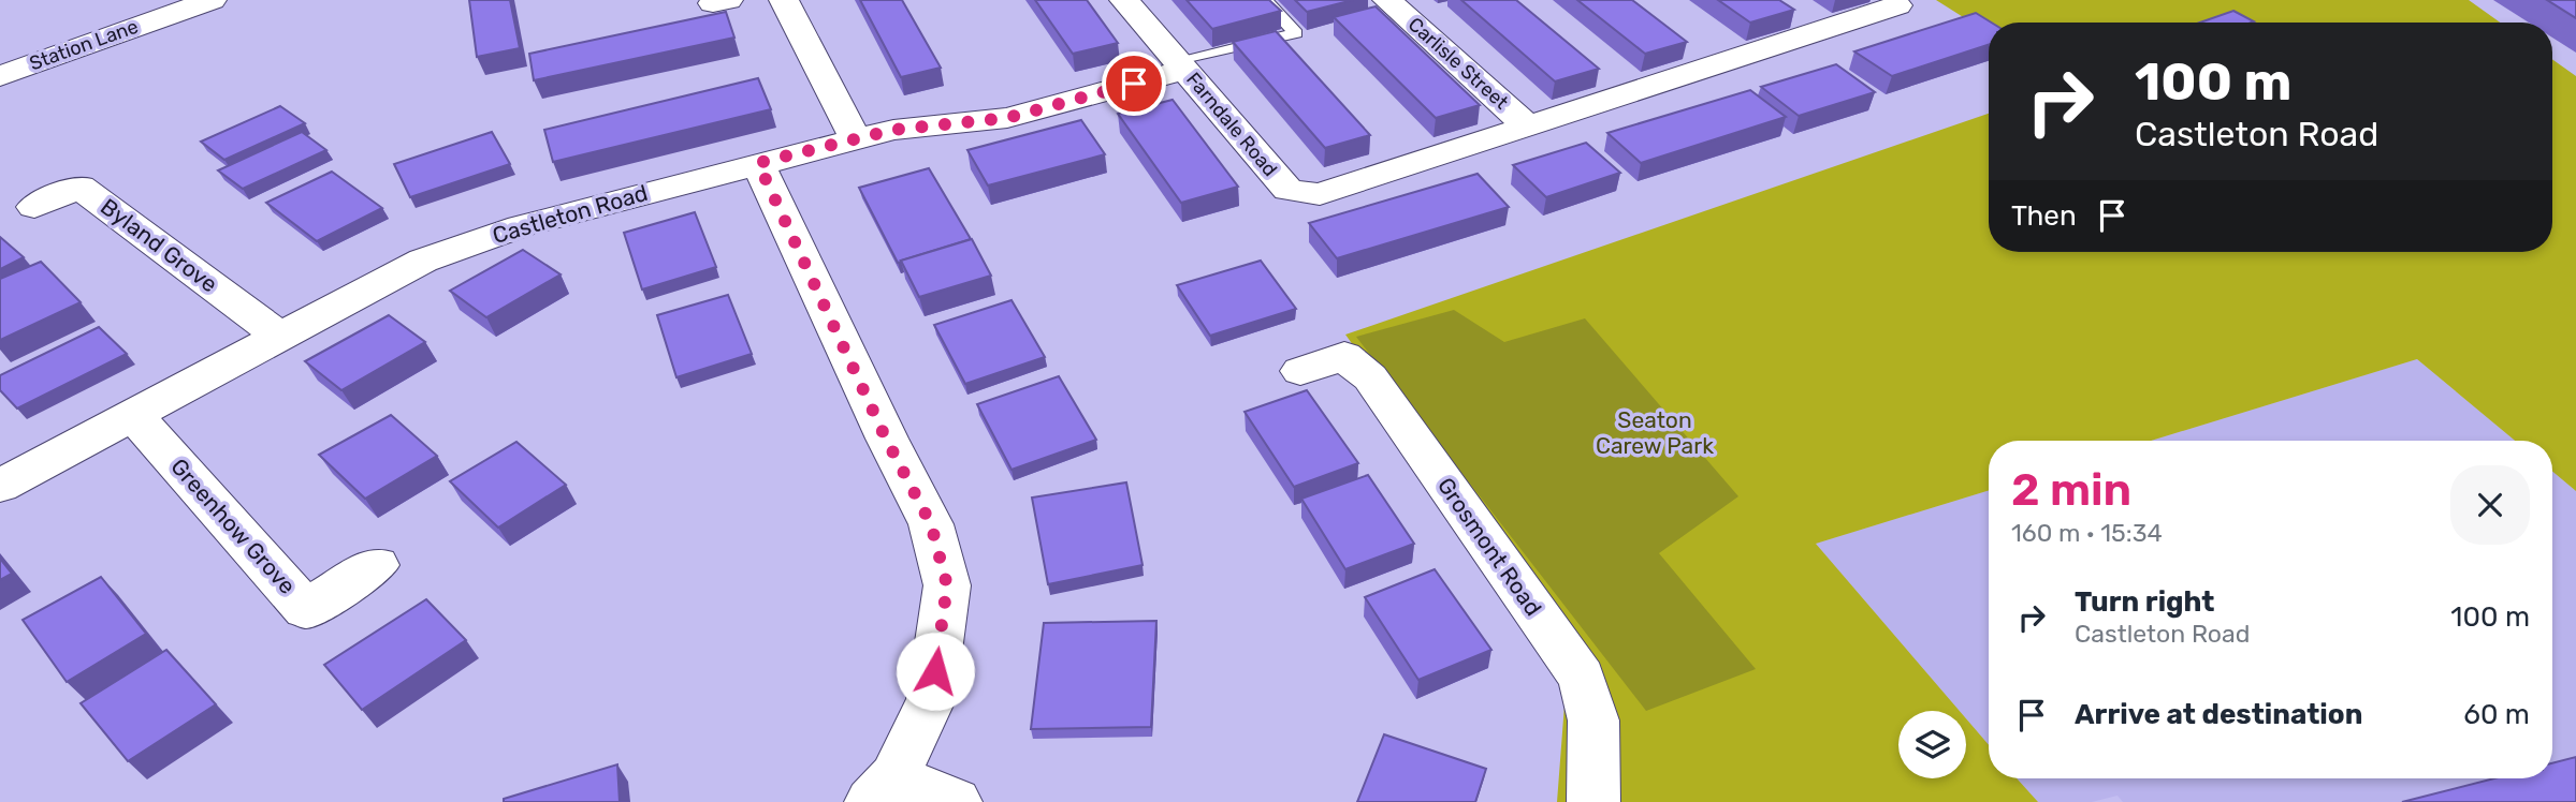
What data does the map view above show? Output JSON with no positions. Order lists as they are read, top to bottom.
{
  "streets": {
    "street": [
      "Station Lane",
      "Carlisle Street",
      "Farndale Road",
      "Castleton Road",
      "Byland Grove",
      "Greenhow Grove",
      "Grosmont Road"
    ]
  },
  "crossings": [
    ["Carlisle Street", "Farndale Road"],
    ["Farndale Road", "Castleton Road"],
    ["Castleton Road", "Byland Grove"],
    ["Castleton Road", "Greenhow Grove"]
  ],
  "parks": ["Seaton Carew Park"],
  "page": {
    "turn": ["100 m", "Castleton Road"],
    "then": "Then",
    "heading": ["2 min", "160 m · 15:34"],
    "list": [
      {
        "name": "Turn right",
        "note": "Castleton Road",
        "value": "100 m"
      },
      {
        "name": "Arrive at destination",
        "value": "60 m"
      }
    ]
  }
}
